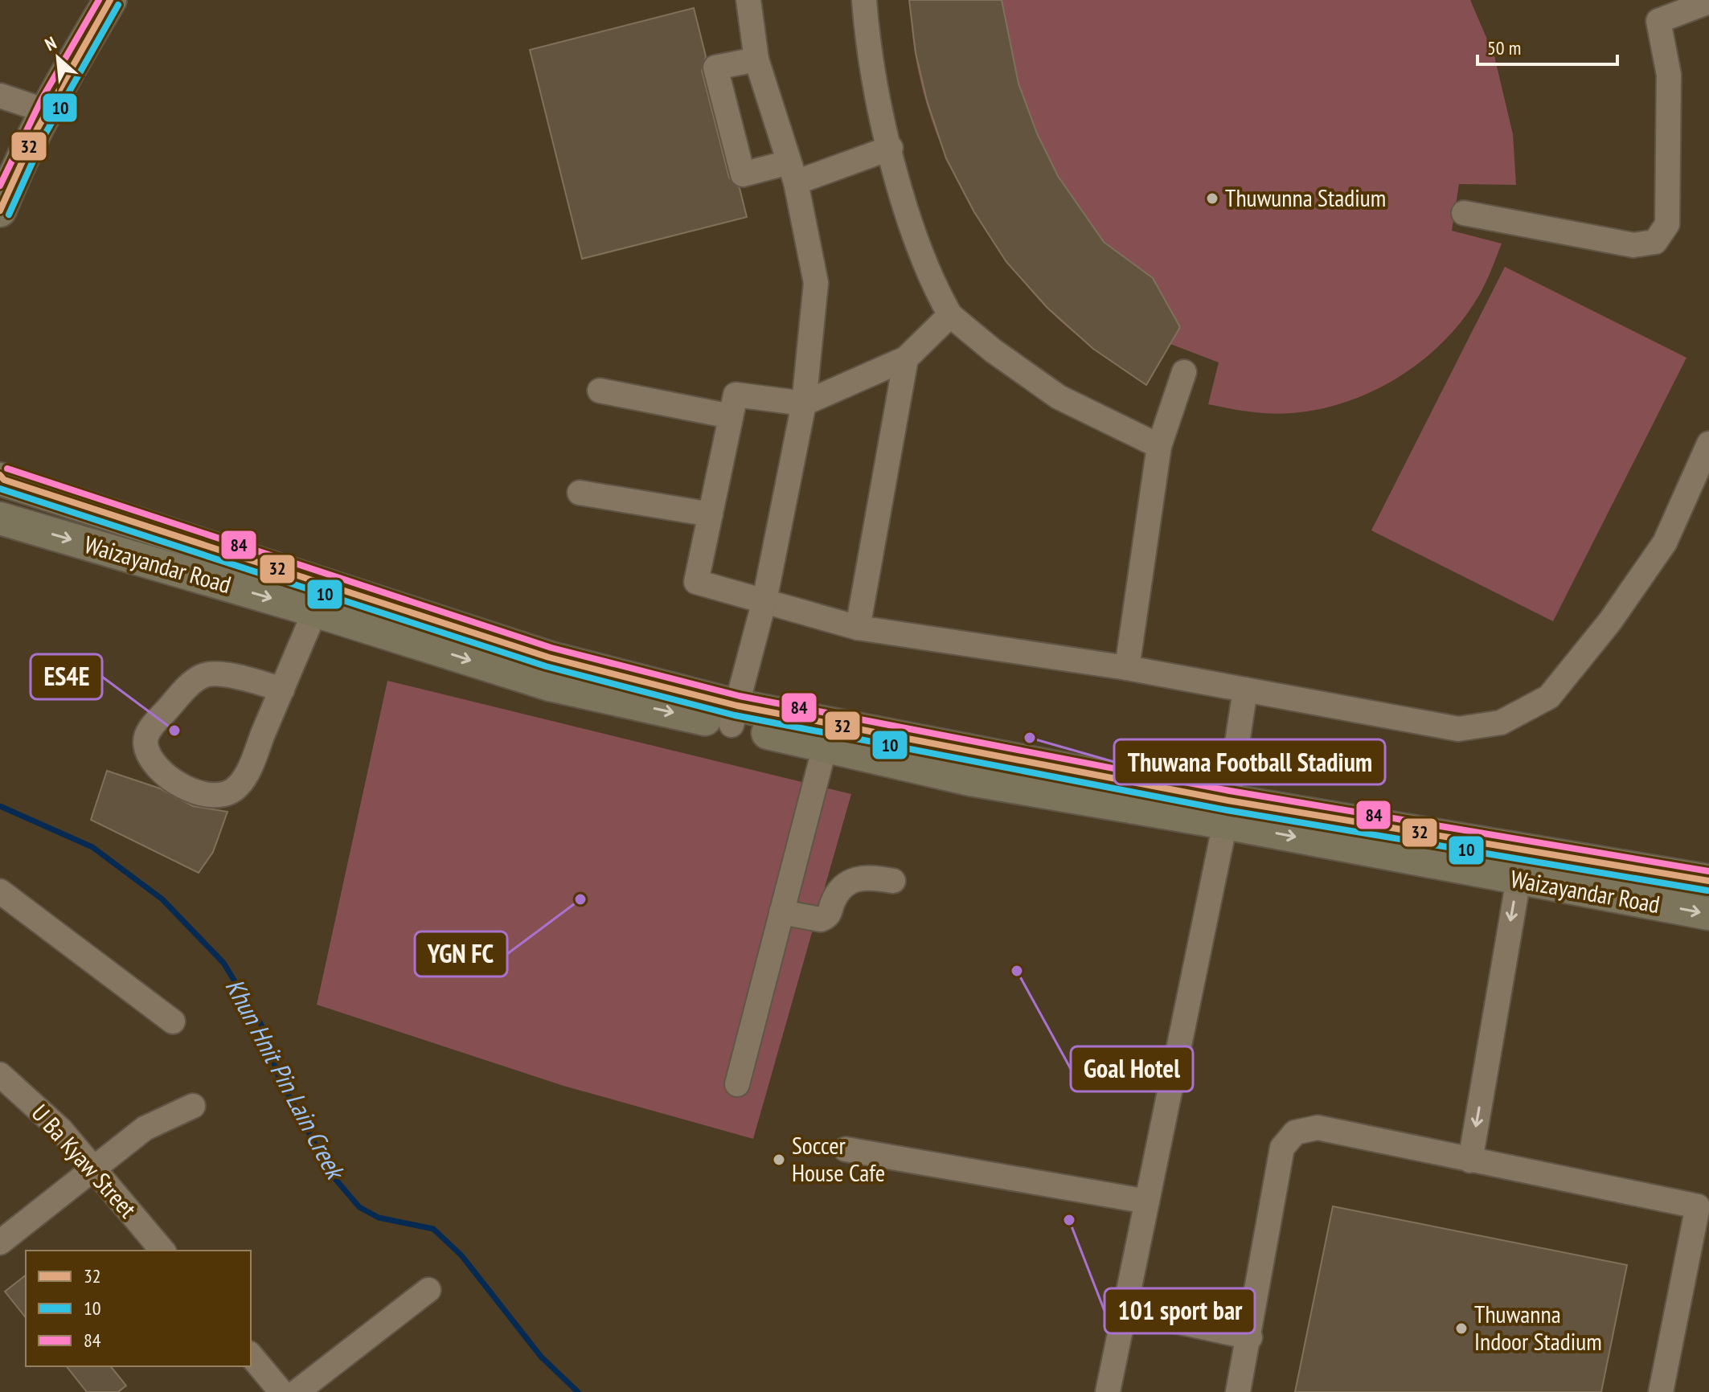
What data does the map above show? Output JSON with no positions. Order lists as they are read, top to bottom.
{
  "streets": {
    "main road": ["Waizayandar Road"],
    "street": ["U Ba Kyaw Street"]
  },
  "water": ["Khun Hnit Pin Lain Creek"],
  "places": [
    "Thuwunna Stadium",
    "ES4E",
    "Thuwana Football Stadium",
    "YGN FC",
    "Goal Hotel",
    "Soccer House Cafe",
    "101 sport bar",
    "Thuwanna Indoor Stadium"
  ],
  "lines": ["transit line 32", "transit line 84", "transit line 10"],
  "legend": ["32", "10", "84"],
  "scale_bar": "50 m",
  "north": "top left"
}
